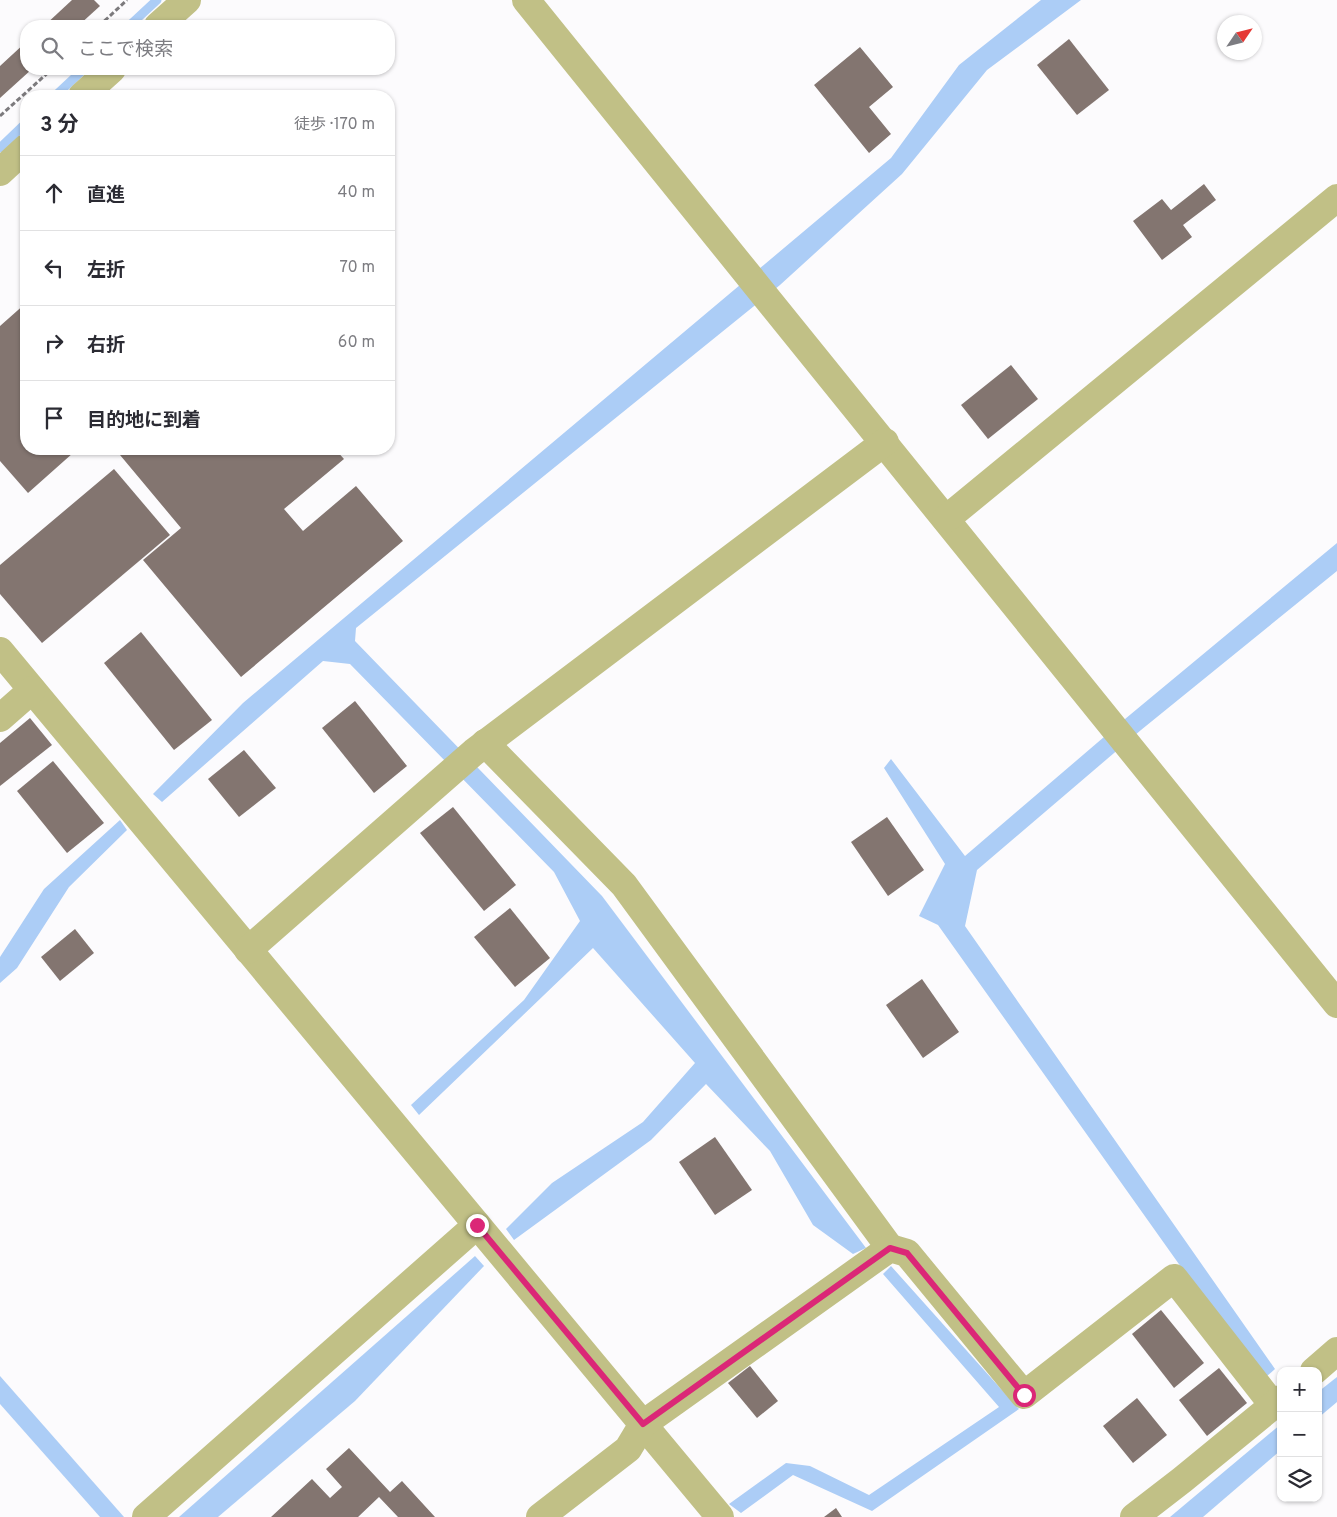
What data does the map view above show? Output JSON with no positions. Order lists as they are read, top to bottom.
{
  "north": "top right",
  "page": {
    "search": "ここで検索",
    "heading": ["3 分", "徒歩 · 170 m"],
    "list": [
      ["直進", "40 m"],
      ["左折", "70 m"],
      ["右折", "60 m"],
      "目的地に到着"
    ],
    "map_buttons": ["+", "−"]
  }
}
